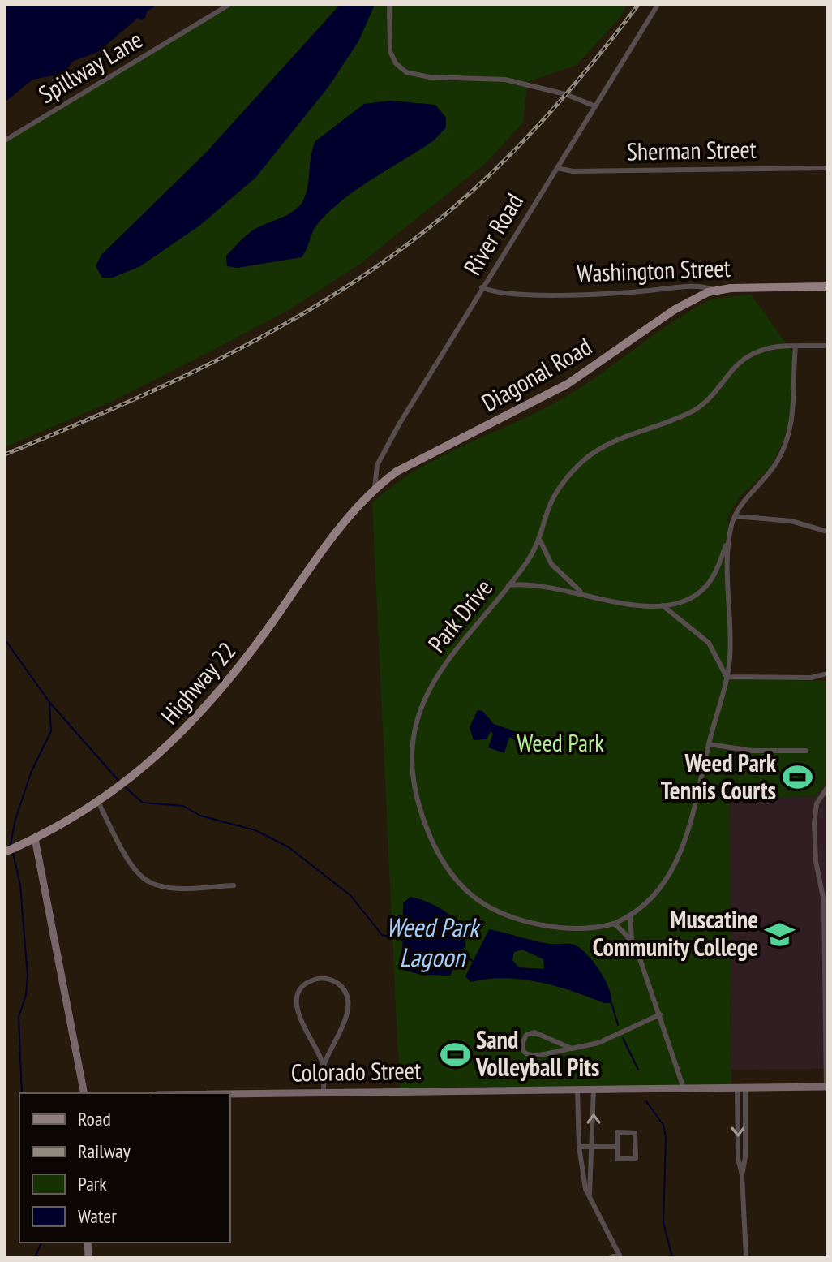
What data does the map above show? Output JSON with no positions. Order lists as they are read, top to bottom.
{
  "streets": {
    "main road": ["Washington Street", "Diagonal Road", "Highway 22"],
    "street": [
      "Spillway Lane",
      "Sherman Street",
      "River Road",
      "Park Drive",
      "Colorado Street"
    ]
  },
  "crossings": [
    ["Sherman Street", "River Road"],
    ["River Road", "Washington Street"],
    ["River Road", "Diagonal Road"],
    ["River Road", "Highway 22"],
    ["Washington Street", "Diagonal Road"],
    ["Diagonal Road", "Highway 22"]
  ],
  "water": ["Weed Park Lagoon"],
  "parks": ["Weed Park"],
  "places": {
    "sports": ["Weed Park Tennis Courts", "Sand Volleyball Pits"],
    "school or university": ["Muscatine Community College"]
  },
  "legend": [
    "Road",
    "Railway",
    "Park",
    "Water"
  ]
}
